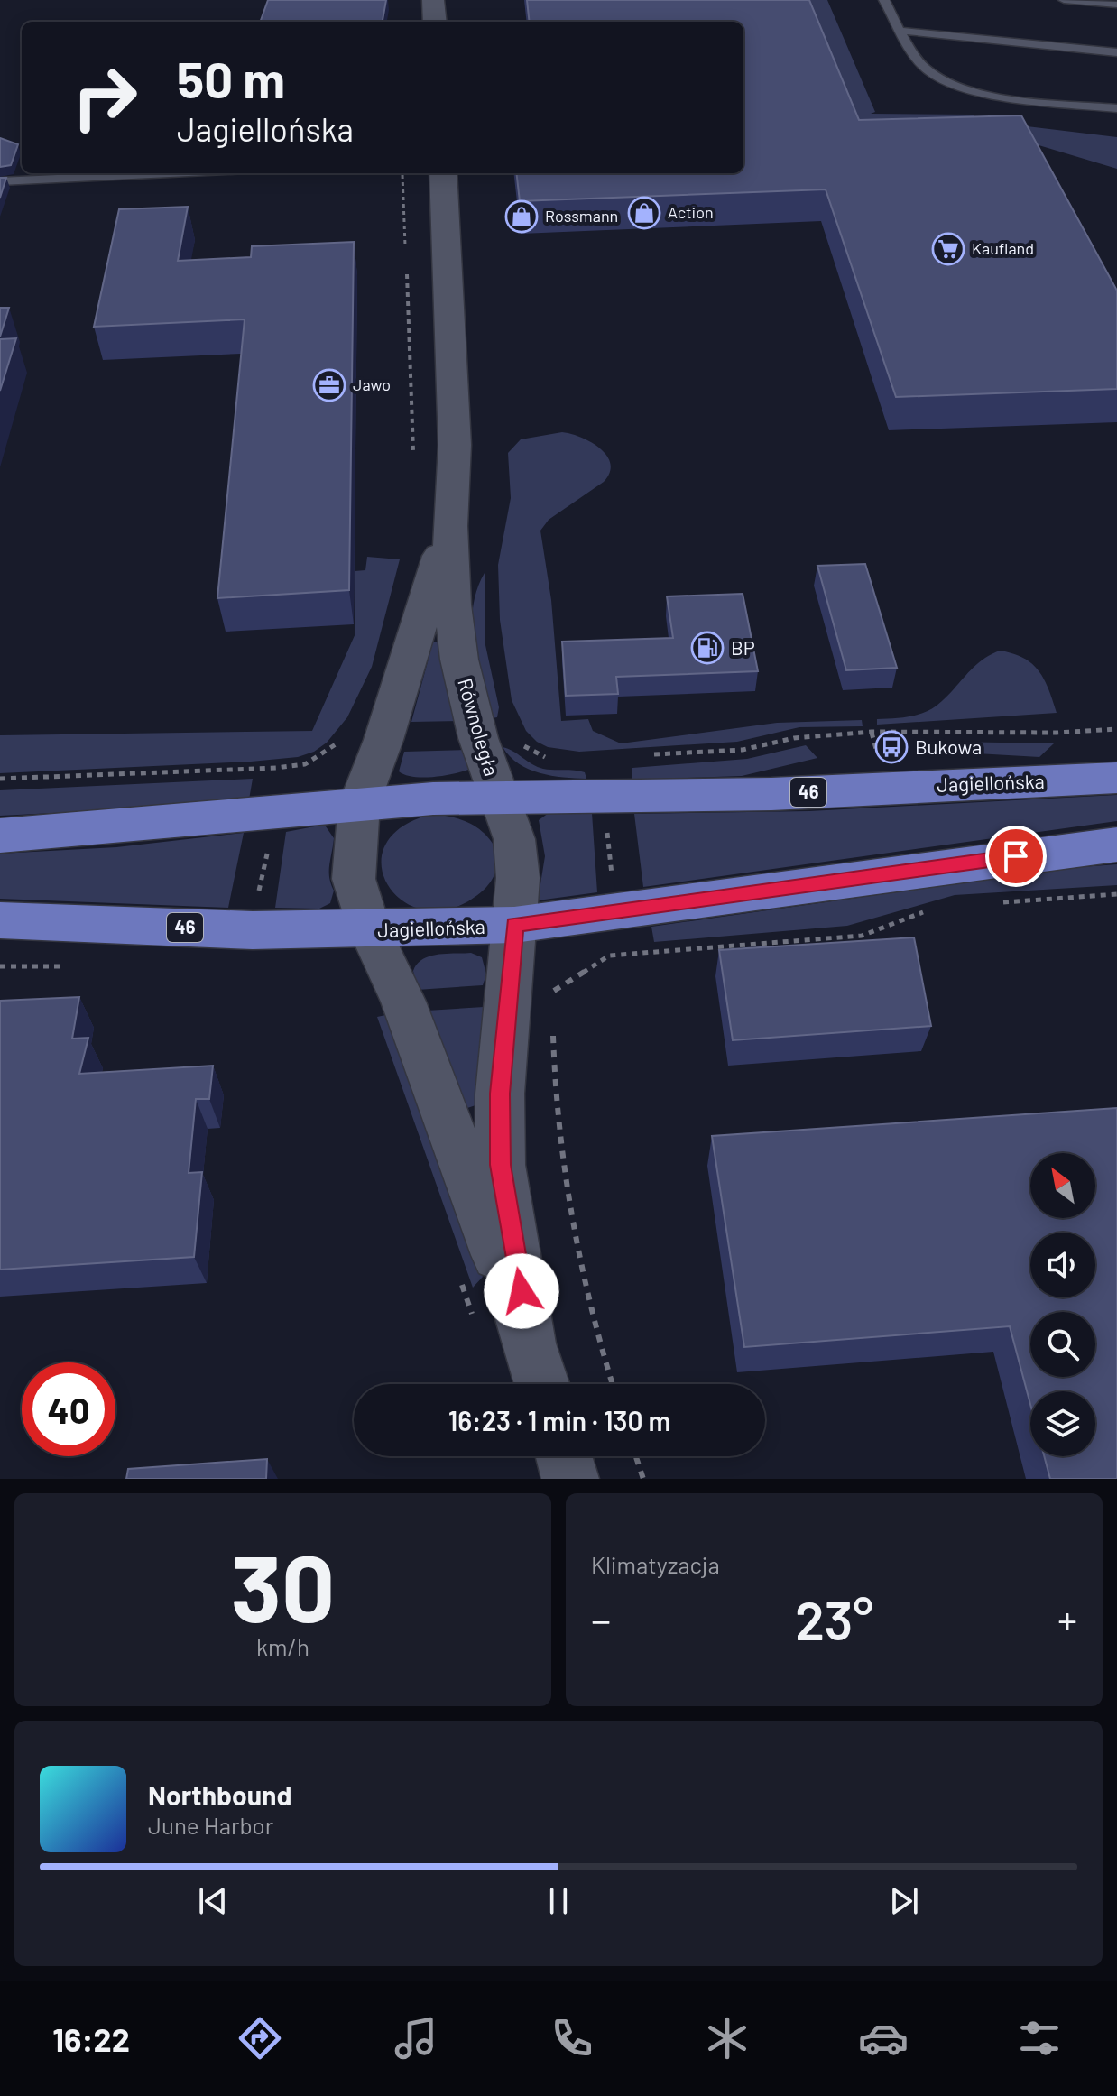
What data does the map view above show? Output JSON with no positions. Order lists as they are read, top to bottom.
{
  "streets": {
    "main road": ["Jagiellońska", "46"],
    "street": ["Równoległa"]
  },
  "crossings": [
    ["Równoległa", "Jagiellońska"]
  ],
  "places": {
    "shop": ["Action", "Rossmann"],
    "supermarket": ["Kaufland"],
    "office": ["Jawo"],
    "fuel station": ["BP"],
    "bus stop": ["Bukowa"]
  },
  "north": "top left",
  "page": {
    "turn": ["50 m", "Jagiellońska"],
    "limit": "40",
    "trip": "16:23 · 1 min · 130 m",
    "tile": [
      ["30", "km/h"],
      "Klimatyzacja"
    ],
    "heat": ["−", "23°", "+"],
    "song": ["Northbound", "June Harbor"],
    "tabs": "16:22"
  }
}
